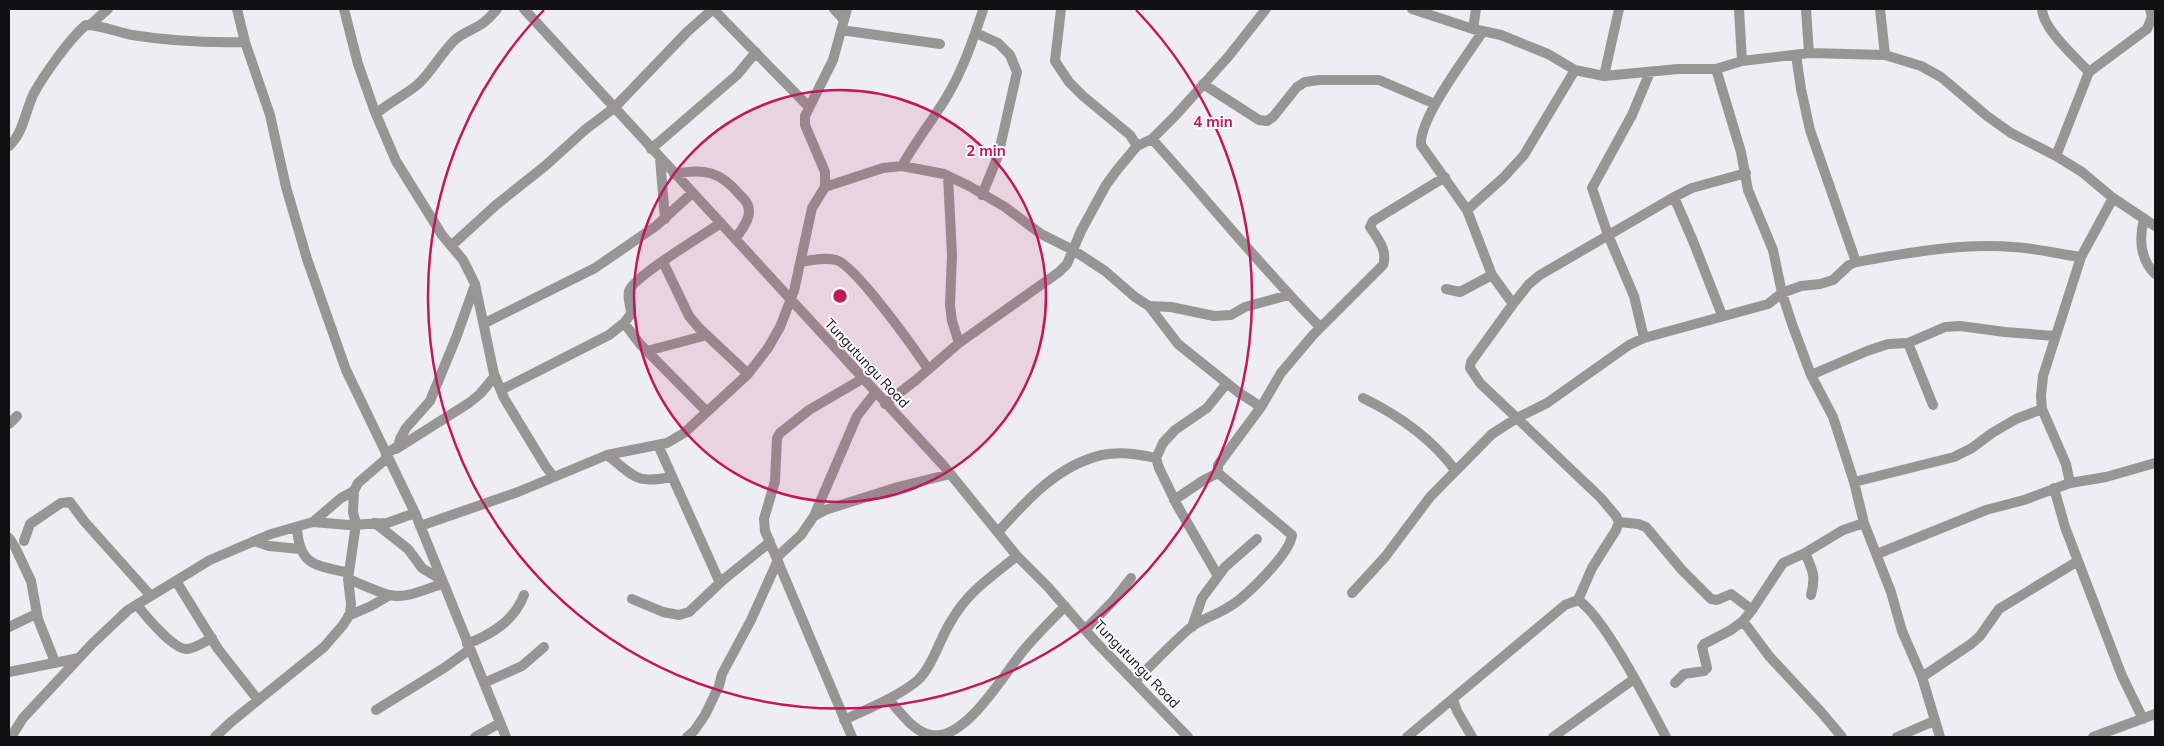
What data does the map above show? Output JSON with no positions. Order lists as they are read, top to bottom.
{
  "streets": {
    "street": ["Tungutungu Road"]
  },
  "rings": ["4 min", "2 min"]
}
